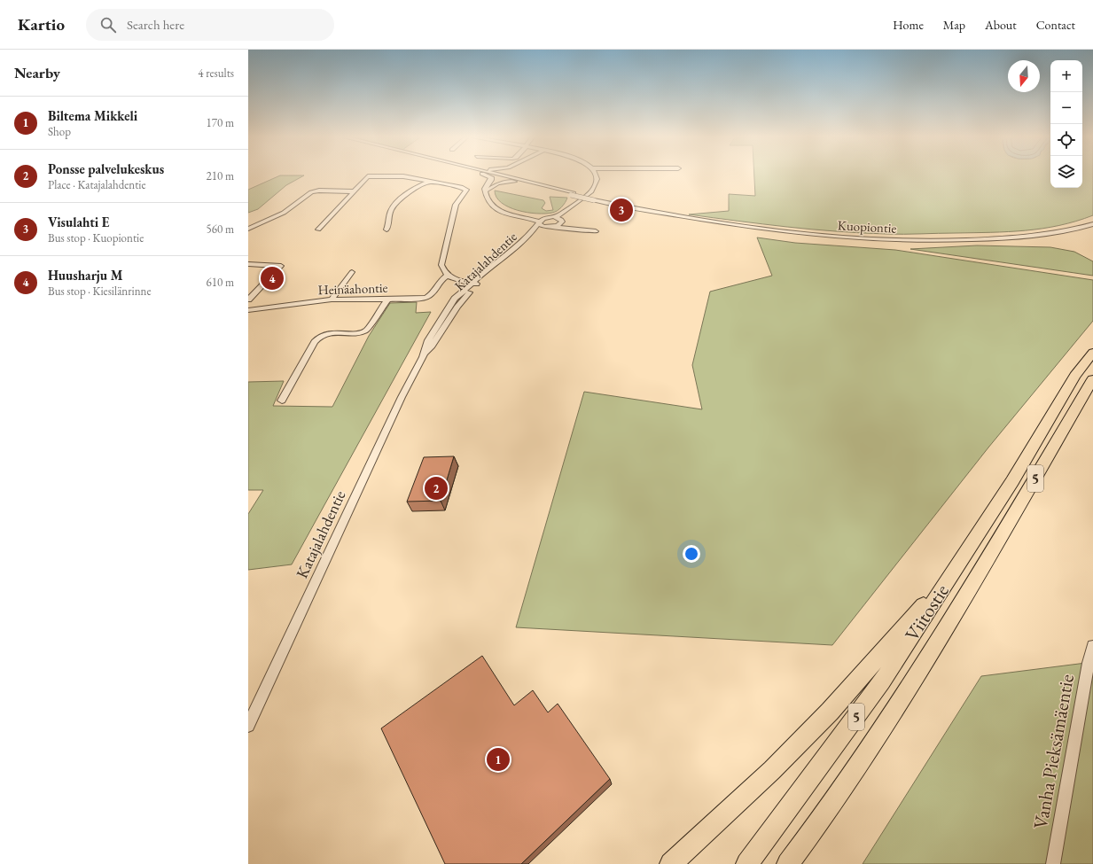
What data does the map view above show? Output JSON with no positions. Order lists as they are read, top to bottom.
{
  "streets": {
    "highway": ["5", "Viitostie"],
    "street": [
      "Kuopiontie",
      "Katajalahdentie",
      "Heinäahontie",
      "Vanha Pieksämäentie"
    ]
  },
  "north": "bottom",
  "page": {
    "header": "Kartio",
    "search": "Search here",
    "nav": [
      "Home",
      "Map",
      "About",
      "Contact"
    ],
    "heading": ["Nearby", "4 results"],
    "map_buttons": ["+", "−"],
    "list": [
      {
        "mark": "1",
        "name": "Biltema Mikkeli",
        "note": "Shop",
        "value": "170 m"
      },
      {
        "mark": "2",
        "name": "Ponsse palvelukeskus",
        "note": "Place · Katajalahdentie",
        "value": "210 m"
      },
      {
        "mark": "3",
        "name": "Visulahti E",
        "note": "Bus stop · Kuopiontie",
        "value": "560 m"
      },
      {
        "mark": "4",
        "name": "Huusharju M",
        "note": "Bus stop · Kiesilänrinne",
        "value": "610 m"
      }
    ],
    "pins": [
      "3",
      "4",
      "2",
      "1"
    ]
  }
}
